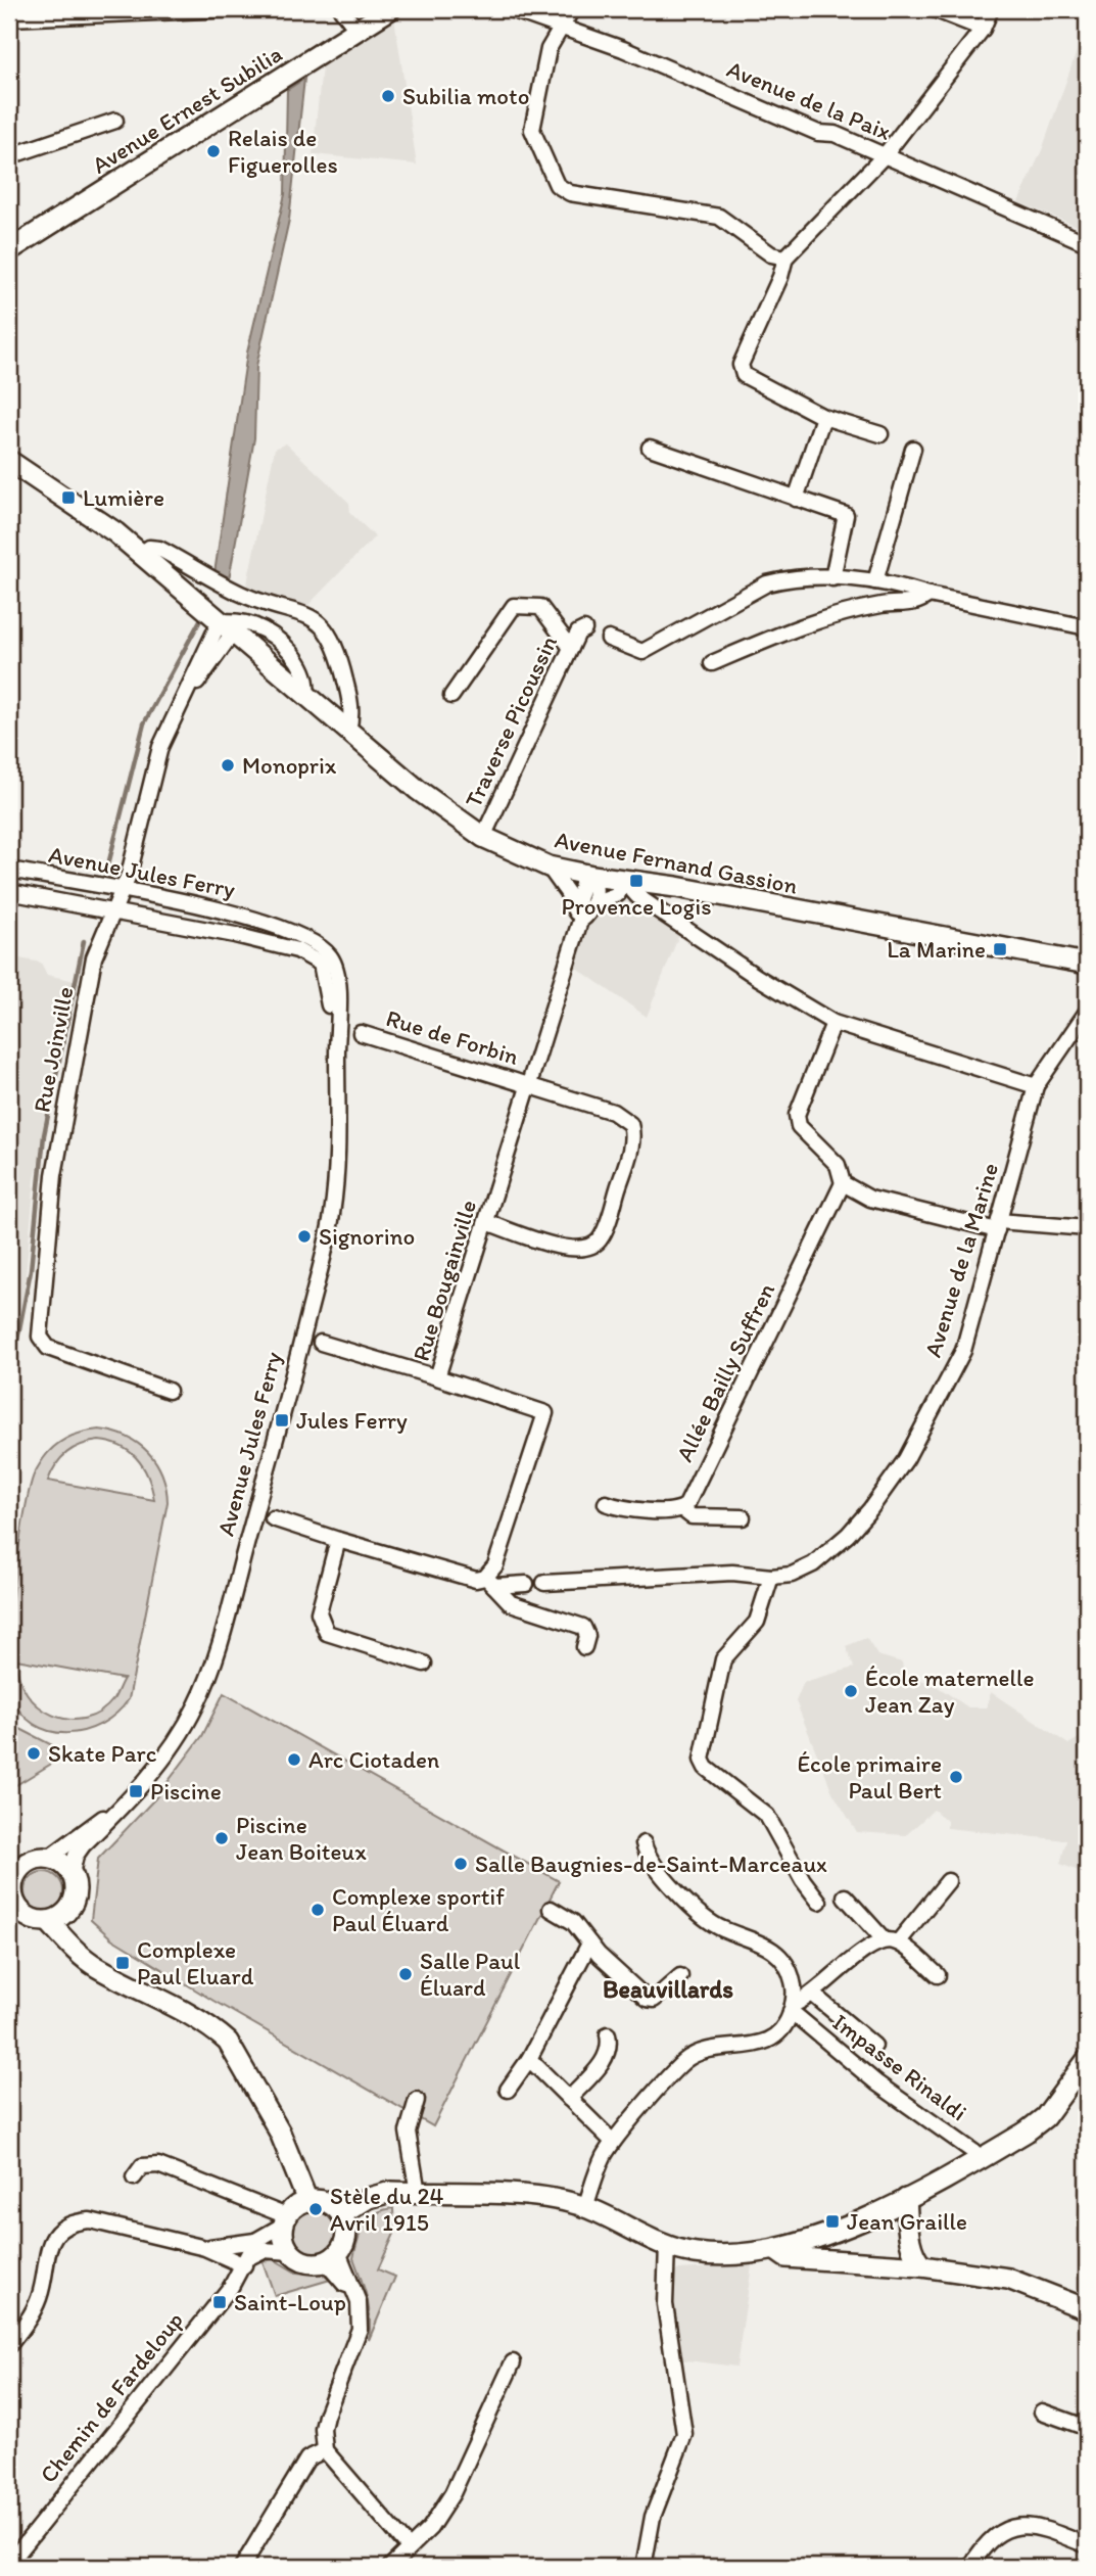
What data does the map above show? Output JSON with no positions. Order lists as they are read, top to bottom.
{
  "streets": {
    "street": [
      "Avenue de la Paix",
      "Avenue Ernest Subilia",
      "Traverse Picoussin",
      "Avenue Fernand Gassion",
      "Avenue Jules Ferry",
      "Rue de Forbin",
      "Rue Joinville",
      "Avenue de la Marine",
      "Rue Bougainville",
      "Allée Bailly Suffren",
      "Impasse Rinaldi",
      "Chemin de Fardeloup"
    ]
  },
  "crossings": [
    ["Traverse Picoussin", "Avenue Fernand Gassion"],
    ["Avenue Fernand Gassion", "Rue Joinville"],
    ["Avenue Fernand Gassion", "Rue Bougainville"],
    ["Avenue Jules Ferry", "Rue Joinville"],
    ["Rue de Forbin", "Rue Bougainville"]
  ],
  "districts": ["Beauvillards"],
  "places": {
    "other": [
      "Subilia moto",
      "Relais de Figuerolles",
      "Monoprix",
      "Signorino",
      "École maternelle Jean Zay",
      "Skate Parc",
      "Arc Ciotaden",
      "École primaire Paul Bert",
      "Piscine Jean Boiteux",
      "Salle Baugnies-de-Saint-Marceaux",
      "Complexe sportif Paul Éluard",
      "Salle Paul Éluard",
      "Stèle du 24 Avril 1915"
    ],
    "transit": [
      "Lumière",
      "Provence Logis",
      "La Marine",
      "Jules Ferry",
      "Piscine",
      "Complexe Paul Eluard",
      "Jean Graille",
      "Saint-Loup"
    ]
  }
}
